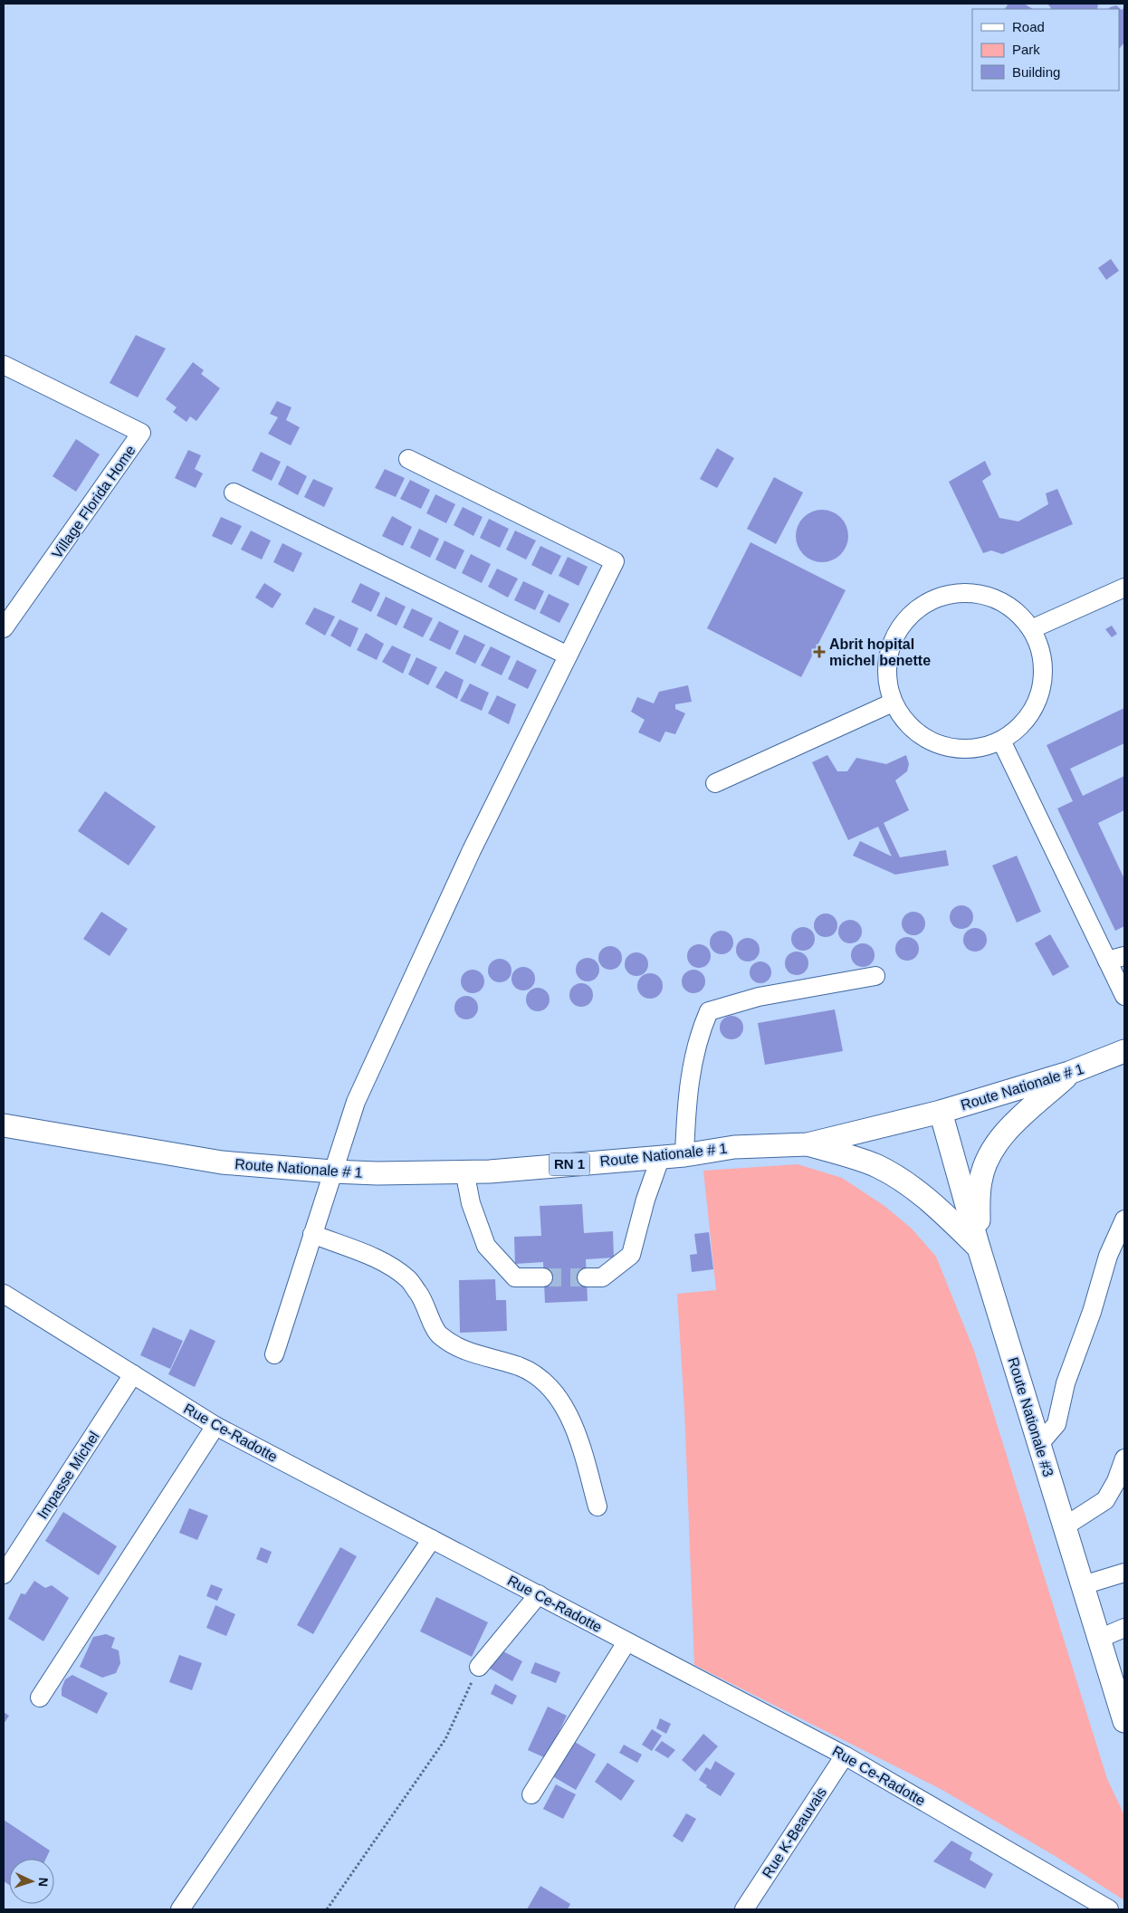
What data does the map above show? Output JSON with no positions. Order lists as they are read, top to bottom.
{
  "streets": {
    "main road": ["Route Nationale # 1", "RN 1", "Route Nationale #3"],
    "street": [
      "Village Florida Home",
      "Rue Ce-Radotte",
      "Impasse Michel",
      "Rue K-Beauvais"
    ]
  },
  "crossings": [
    ["Route Nationale # 1", "Route Nationale #3"],
    ["Rue Ce-Radotte", "Impasse Michel"],
    ["Rue Ce-Radotte", "Rue K-Beauvais"]
  ],
  "places": {
    "health": ["Abrit hopital michel benette"]
  },
  "legend": ["Road", "Park", "Building"],
  "north": "right"
}
